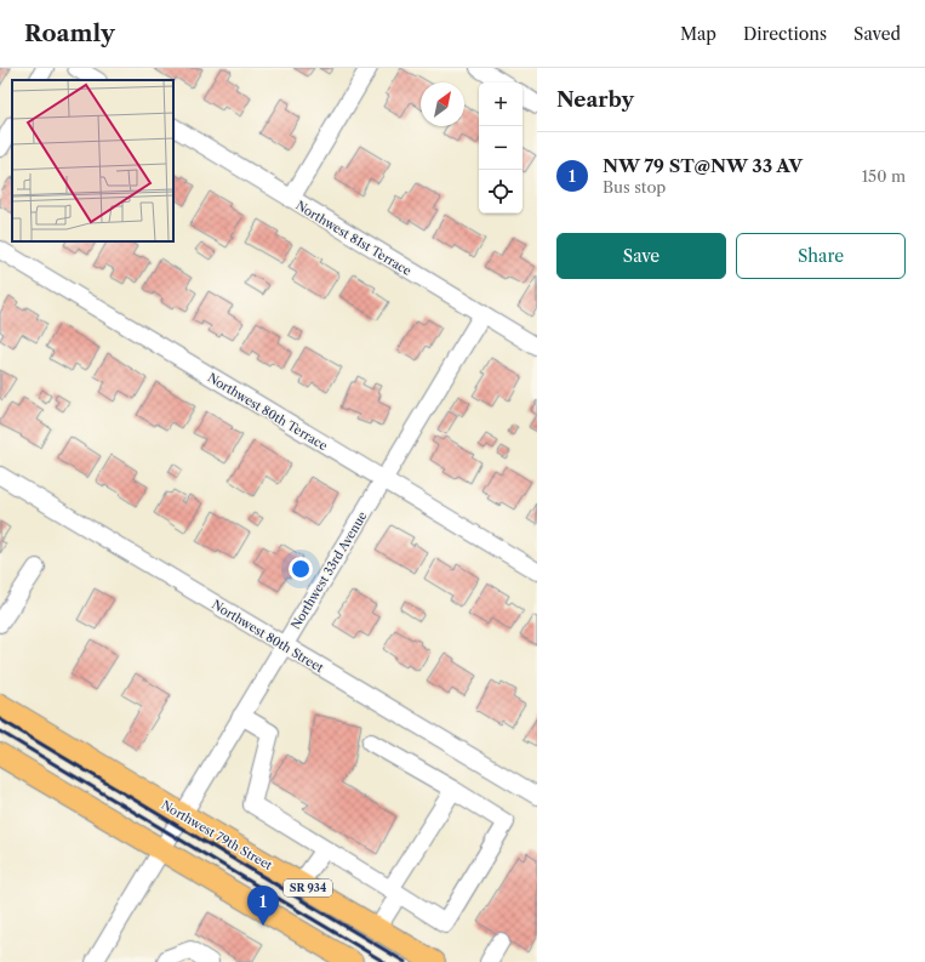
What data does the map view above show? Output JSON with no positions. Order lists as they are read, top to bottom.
{
  "streets": {
    "main road": ["Northwest 79th Street", "SR 934"],
    "street": [
      "Northwest 81st Terrace",
      "Northwest 80th Terrace",
      "Northwest 33rd Avenue",
      "Northwest 80th Street"
    ]
  },
  "crossings": [
    ["Northwest 81st Terrace", "Northwest 33rd Avenue"],
    ["Northwest 80th Terrace", "Northwest 33rd Avenue"],
    ["Northwest 33rd Avenue", "Northwest 80th Street"],
    ["Northwest 33rd Avenue", "Northwest 79th Street"]
  ],
  "north": "top right",
  "page": {
    "header": "Roamly",
    "nav": ["Map", "Directions", "Saved"],
    "heading": "Nearby",
    "map_buttons": ["+", "−"],
    "list": [
      {
        "mark": "1",
        "name": "NW 79 ST@NW 33 AV",
        "note": "Bus stop",
        "value": "150 m"
      }
    ],
    "buttons": ["Save", "Share"],
    "pins": "1"
  }
}
